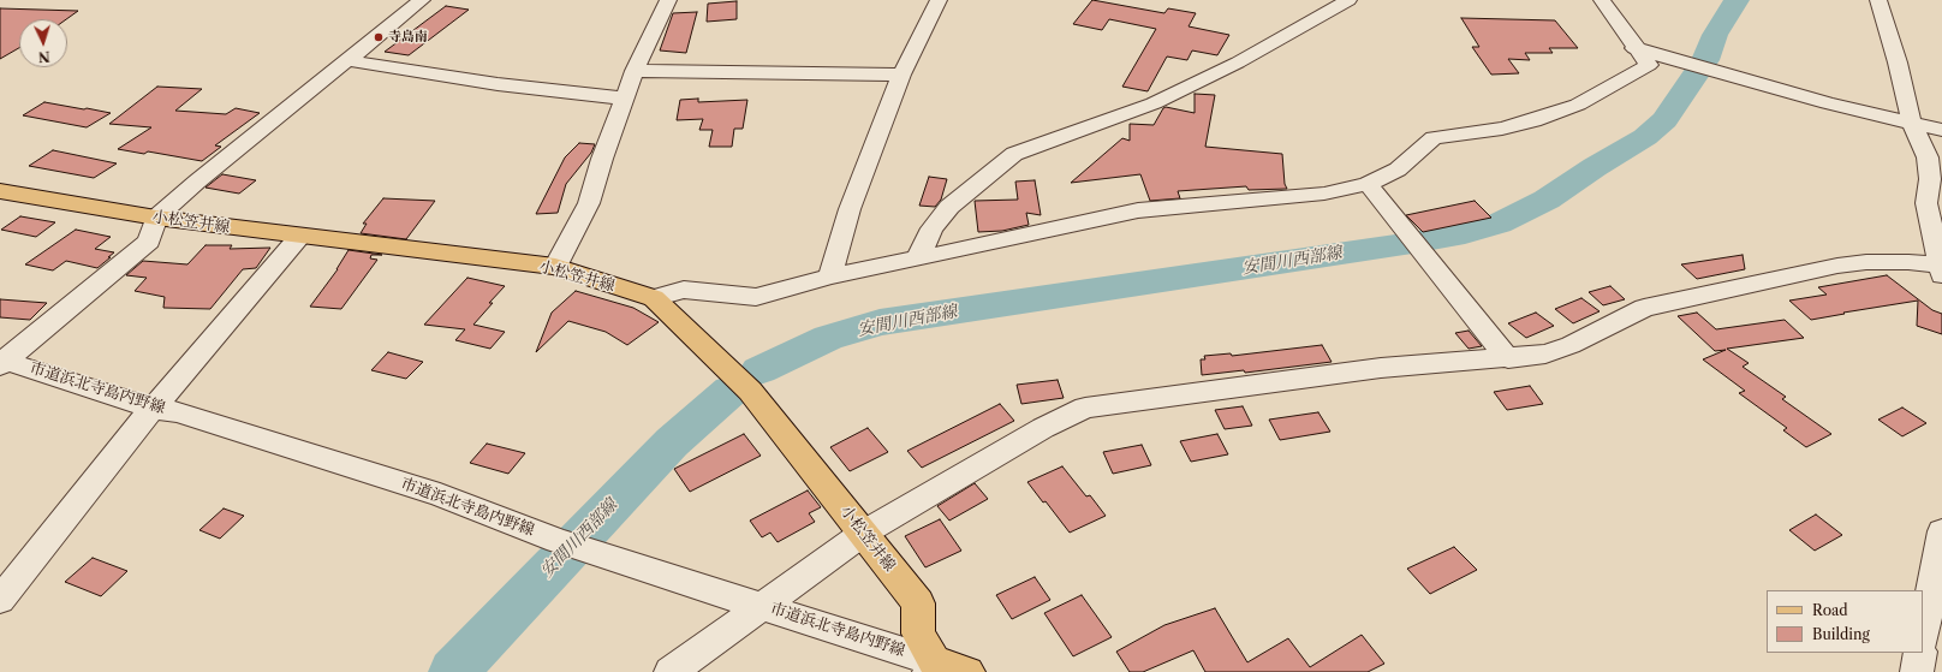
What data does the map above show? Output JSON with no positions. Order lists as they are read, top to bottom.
{
  "streets": {
    "main road": ["小松笠井線"],
    "street": ["市道浜北寺島内野線"]
  },
  "crossings": [
    ["小松笠井線", "市道浜北寺島内野線"]
  ],
  "water": ["安間川西部線"],
  "places": ["寺島南"],
  "legend": ["Road", "Building"],
  "north": "bottom"
}
